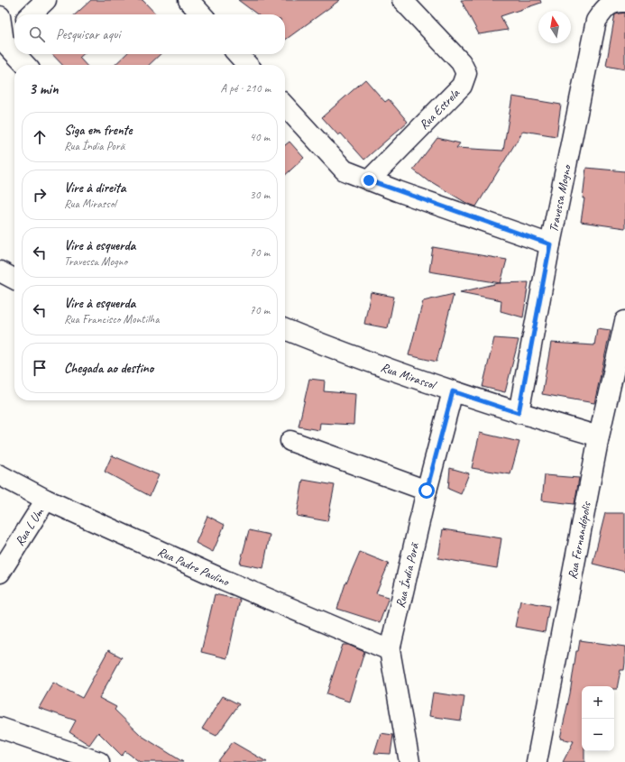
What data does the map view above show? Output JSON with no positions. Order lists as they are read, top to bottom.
{
  "streets": {
    "street": [
      "Rua Estrela",
      "Travessa Mogno",
      "Rua Mirassol",
      "Rua L Um",
      "Rua Fernandópolis",
      "Rua Padre Paulino",
      "Rua Índia Porã"
    ]
  },
  "crossings": [
    ["Travessa Mogno", "Rua Mirassol"],
    ["Rua Mirassol", "Rua Fernandópolis"],
    ["Rua Mirassol", "Rua Índia Porã"],
    ["Rua L Um", "Rua Padre Paulino"],
    ["Rua Padre Paulino", "Rua Índia Porã"]
  ],
  "north": "top",
  "page": {
    "search": "Pesquisar aqui",
    "heading": ["3 min", "A pé · 210 m"],
    "list": [
      ["Siga em frente", "Rua Índia Porã", "40 m"],
      ["Vire à direita", "Rua Mirassol", "30 m"],
      ["Vire à esquerda", "Travessa Mogno", "70 m"],
      ["Vire à esquerda", "Rua Francisco Montilha", "70 m"],
      "Chegada ao destino"
    ],
    "map_buttons": ["+", "−"]
  }
}
